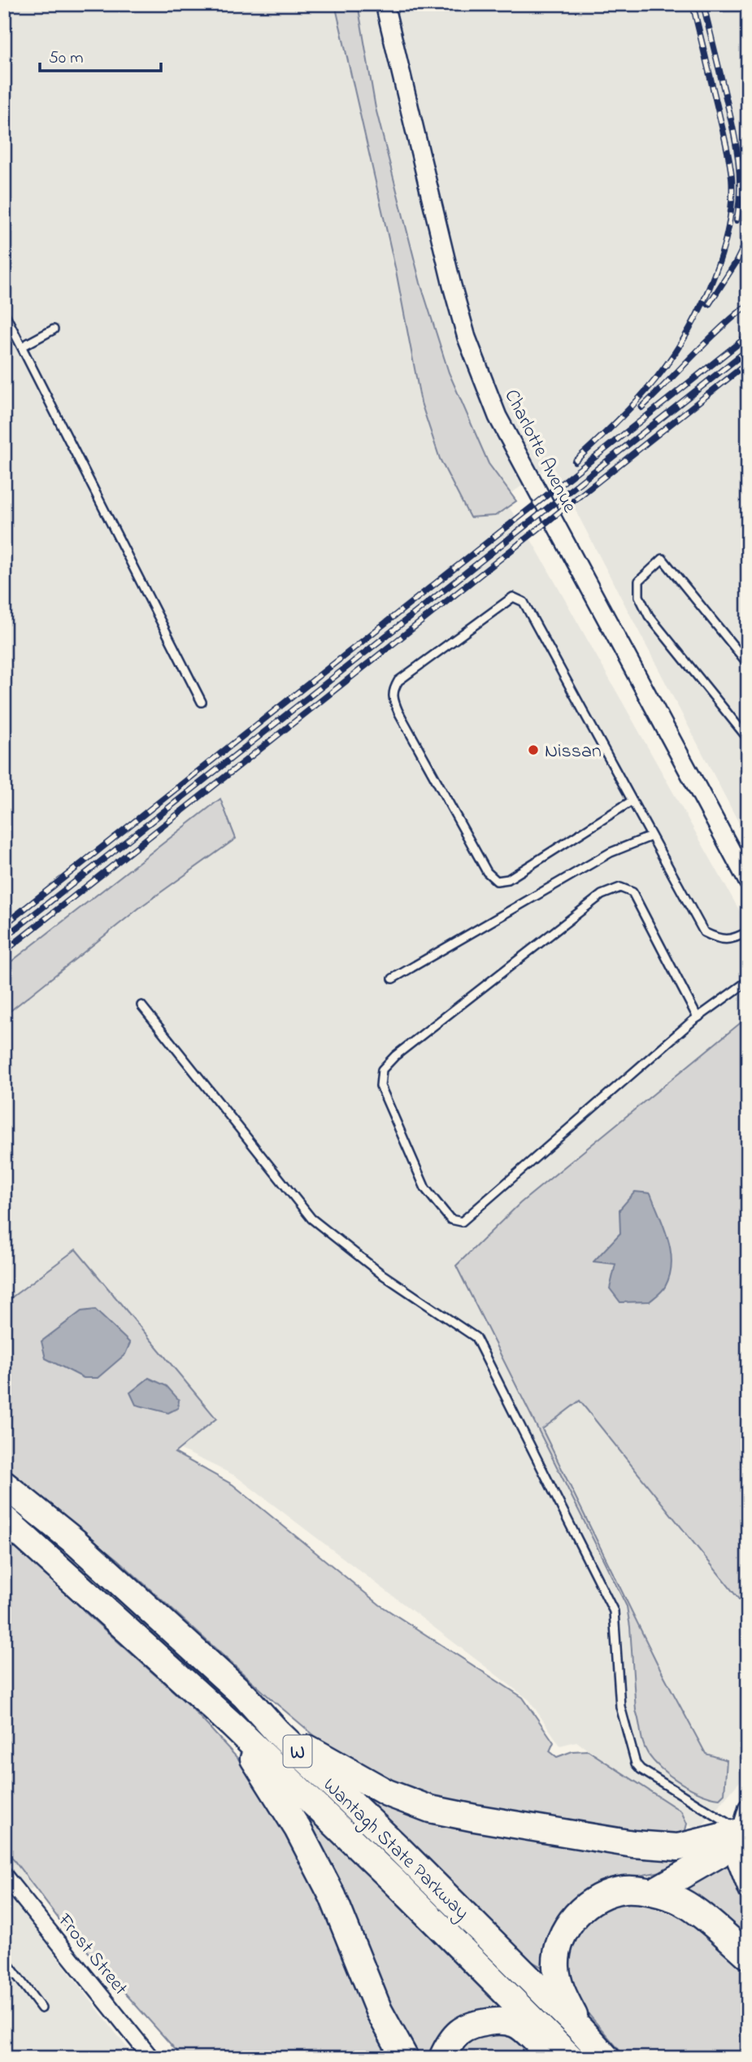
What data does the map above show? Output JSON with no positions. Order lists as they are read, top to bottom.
{
  "streets": {
    "highway": ["W", "Wantagh State Parkway"],
    "street": ["Charlotte Avenue", "Frost Street"]
  },
  "places": ["Nissan"],
  "scale_bar": "50 m"
}
